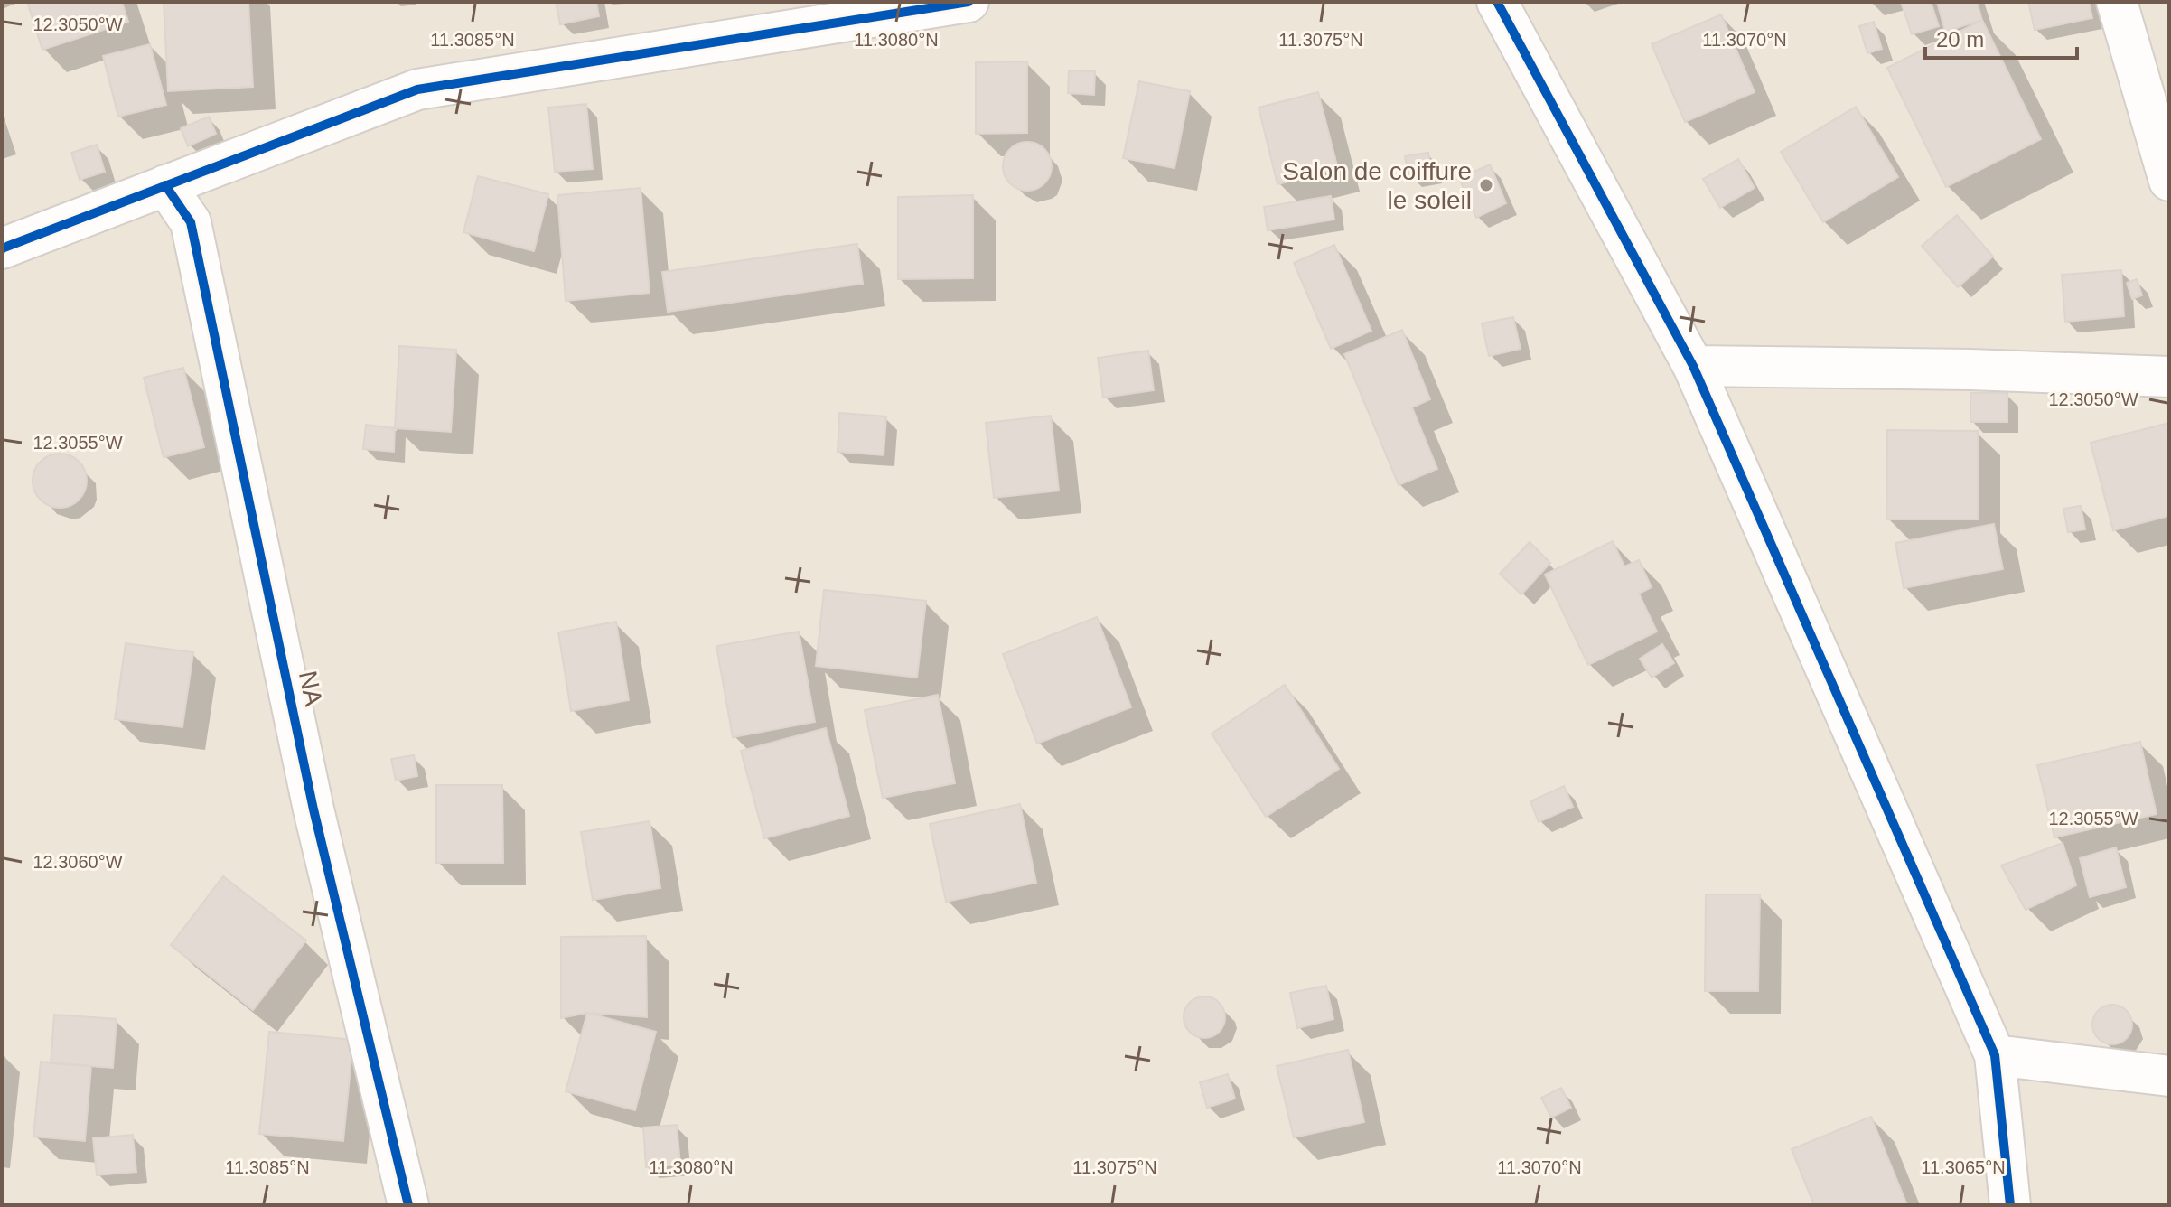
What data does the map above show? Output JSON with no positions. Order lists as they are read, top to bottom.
{
  "streets": {
    "street": ["NA"]
  },
  "places": ["Salon de coiffure le soleil"],
  "scale_bar": "20 m",
  "coordinates": [
    "12.3050°W",
    "11.3085°N",
    "11.3080°N",
    "11.3075°N",
    "11.3070°N",
    "12.3055°W",
    "12.3060°W",
    "11.3065°N"
  ]
}
